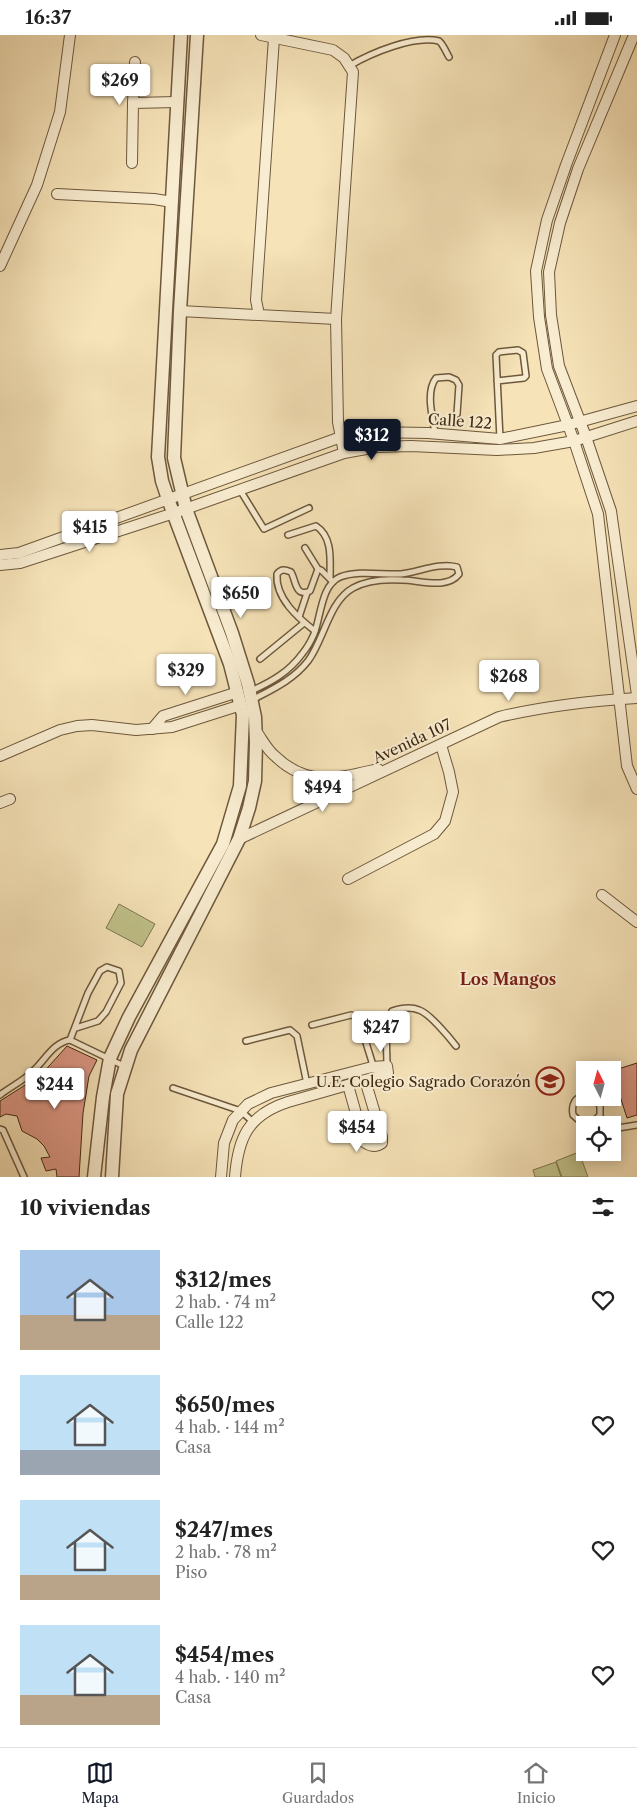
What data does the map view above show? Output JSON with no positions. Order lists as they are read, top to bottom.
{
  "streets": {
    "street": ["Calle 122", "Avenida 107"]
  },
  "districts": ["Los Mangos"],
  "places": {
    "school or university": ["U.E. Colegio Sagrado Corazón"]
  },
  "north": "top",
  "page": {
    "status": "16:37",
    "price": [
      "$269",
      "$312",
      "$415",
      "$650",
      "$329",
      "$268",
      "$494",
      "$247",
      "$244",
      "$454"
    ],
    "heading": "10 viviendas",
    "list": [
      {
        "name": "$312/mes",
        "note": "2 hab. · 74 m² · Calle 122"
      },
      {
        "name": "$650/mes",
        "note": "4 hab. · 144 m² · Casa"
      },
      {
        "name": "$247/mes",
        "note": "2 hab. · 78 m² · Piso"
      },
      {
        "name": "$454/mes",
        "note": "4 hab. · 140 m² · Casa"
      }
    ],
    "tabs": ["Mapa", "Guardados", "Inicio"]
  }
}
